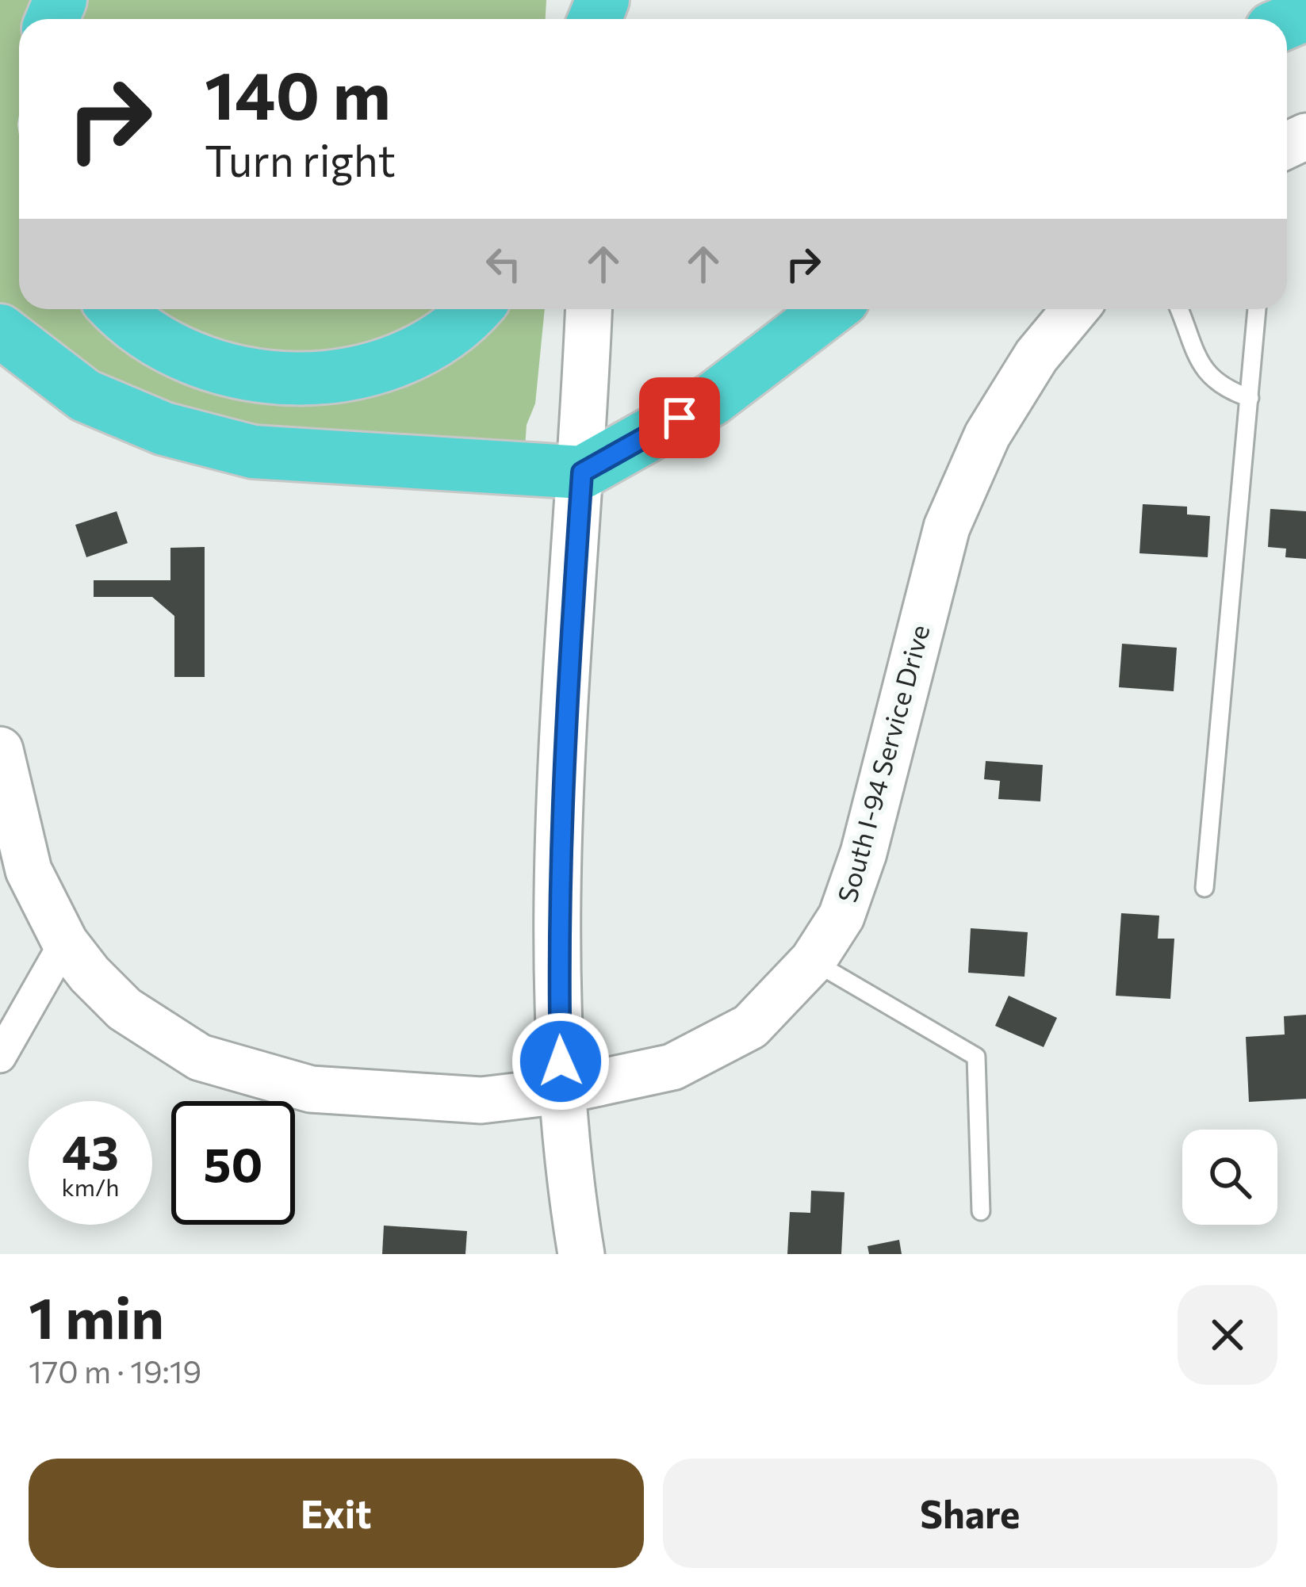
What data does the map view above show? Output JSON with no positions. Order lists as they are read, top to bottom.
{
  "streets": {
    "street": ["South I-94 Service Drive"]
  },
  "page": {
    "turn": ["140 m", "Turn right"],
    "speed": "43 km/h",
    "limit": "50",
    "heading": ["1 min", "170 m · 19:19"],
    "buttons": ["Exit", "Share"]
  }
}
